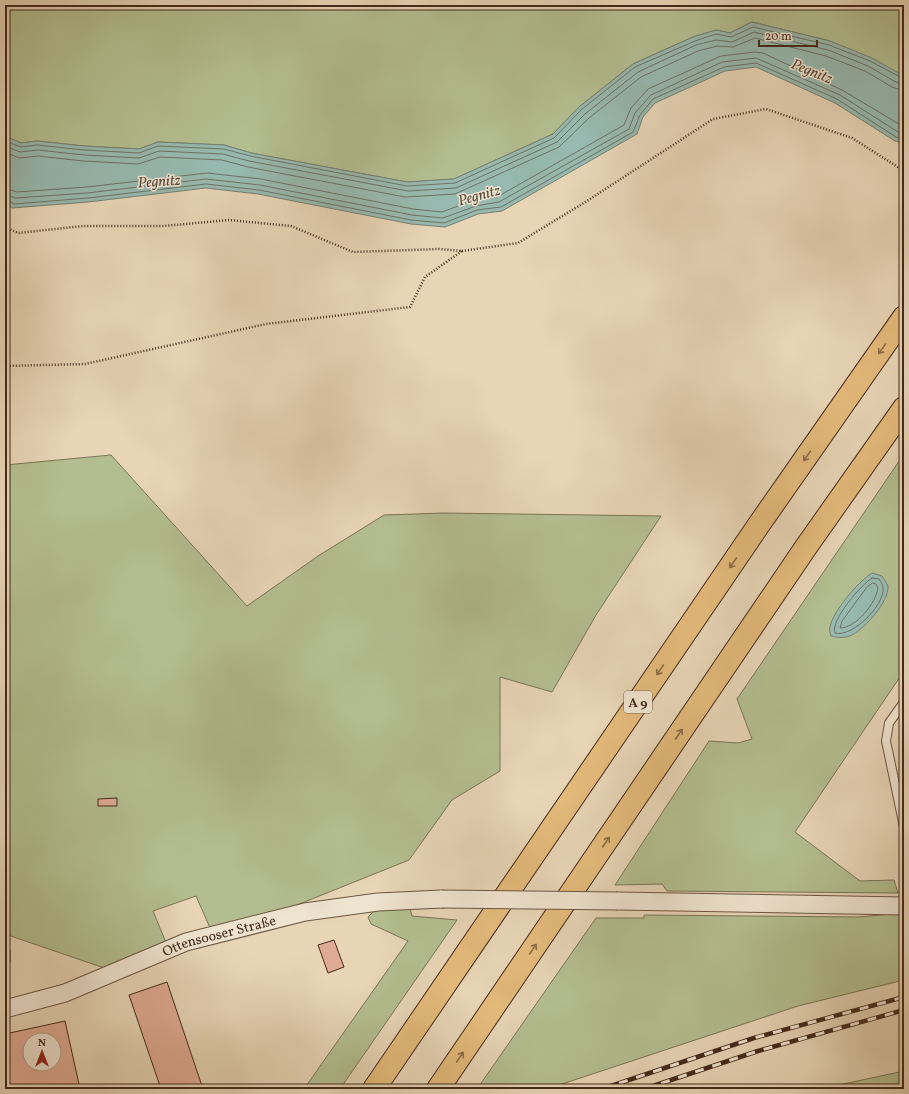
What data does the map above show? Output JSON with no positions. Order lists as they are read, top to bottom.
{
  "streets": {
    "highway": ["A 9"],
    "street": ["Ottensooser Straße"]
  },
  "water": ["Pegnitz"],
  "scale_bar": "20 m",
  "north": "top"
}
